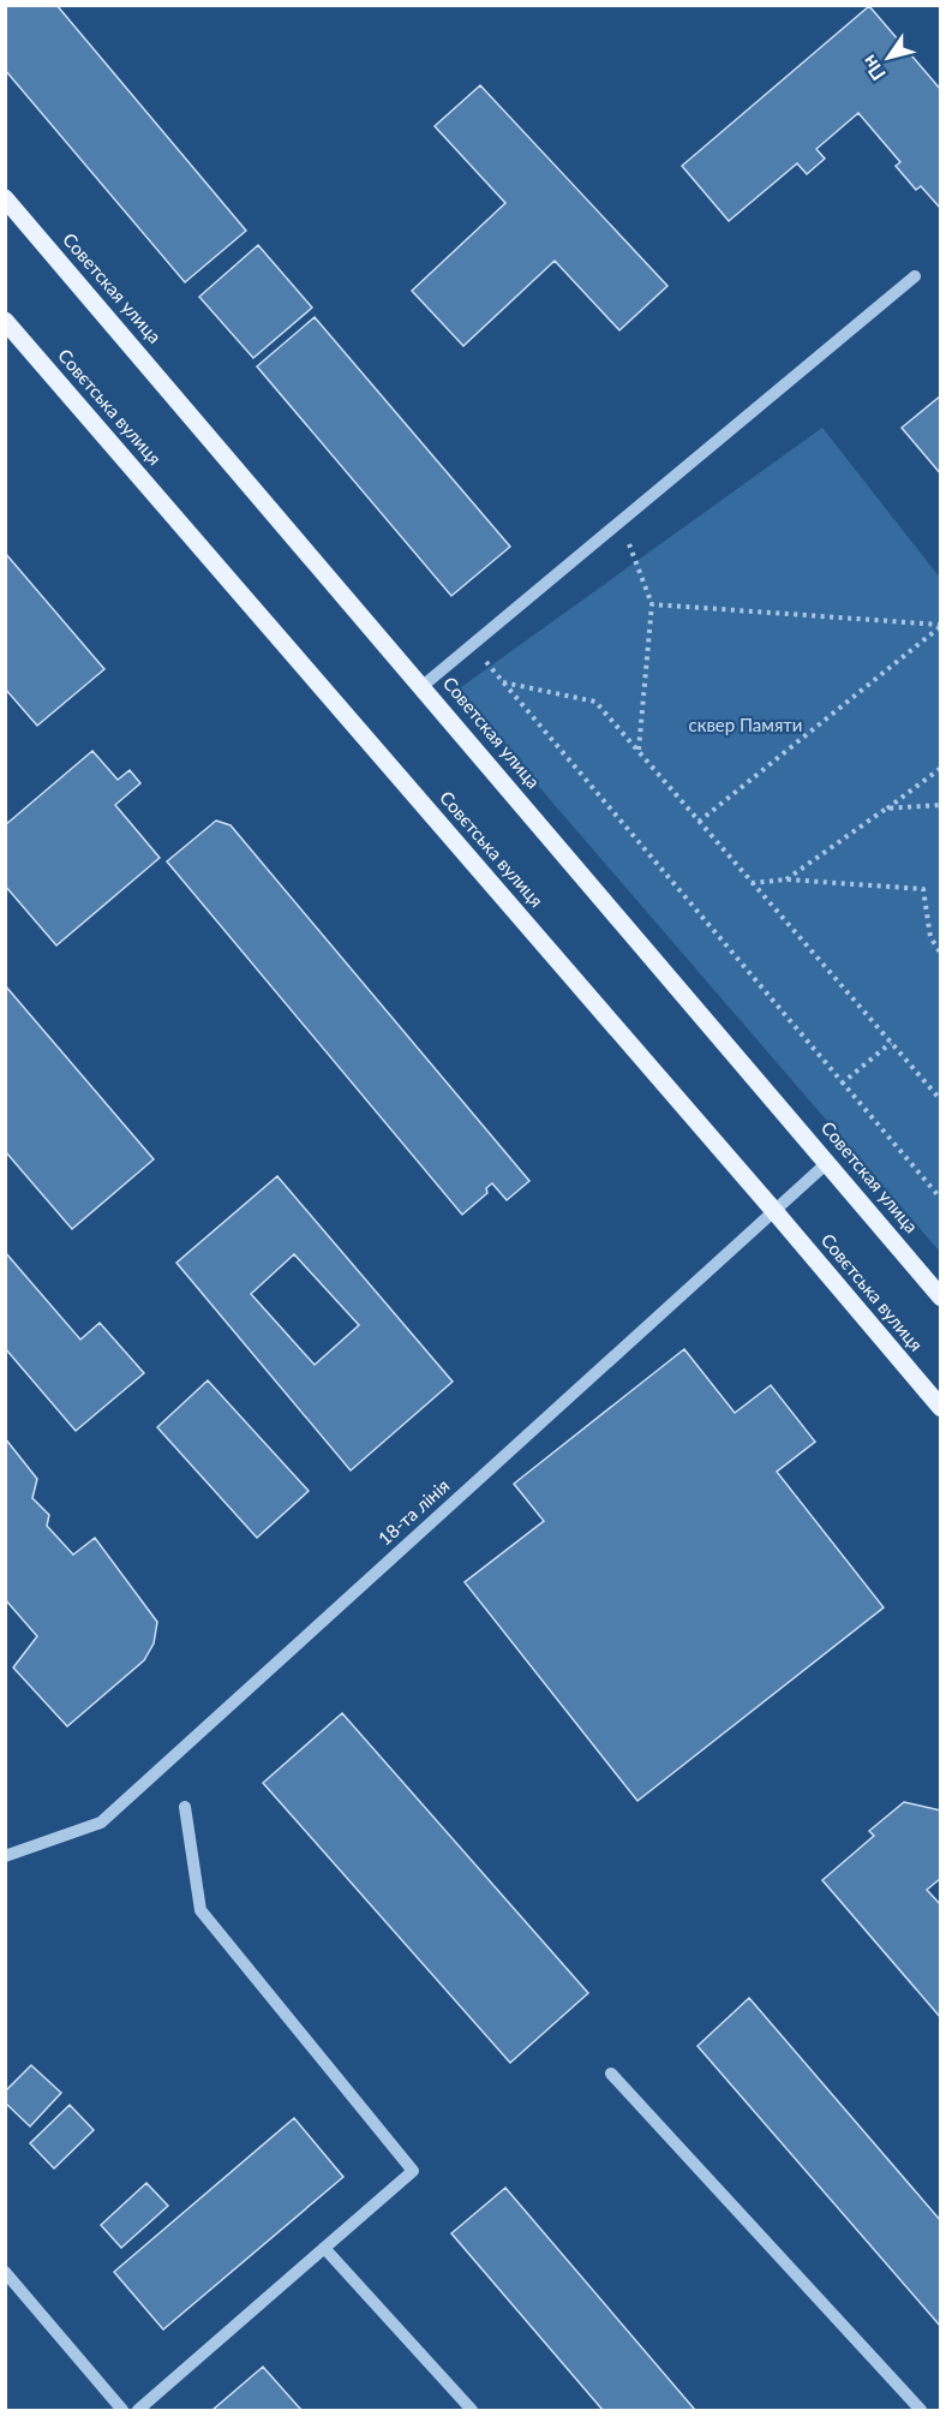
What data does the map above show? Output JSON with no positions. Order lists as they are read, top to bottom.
{
  "streets": {
    "main road": ["Советская улица", "Совєтська вулиця"],
    "street": ["18-та лінія"]
  },
  "crossings": [
    ["Советская улица", "18-та лінія"],
    ["Совєтська вулиця", "18-та лінія"]
  ],
  "parks": ["сквер Памяти"],
  "north": "bottom left"
}
